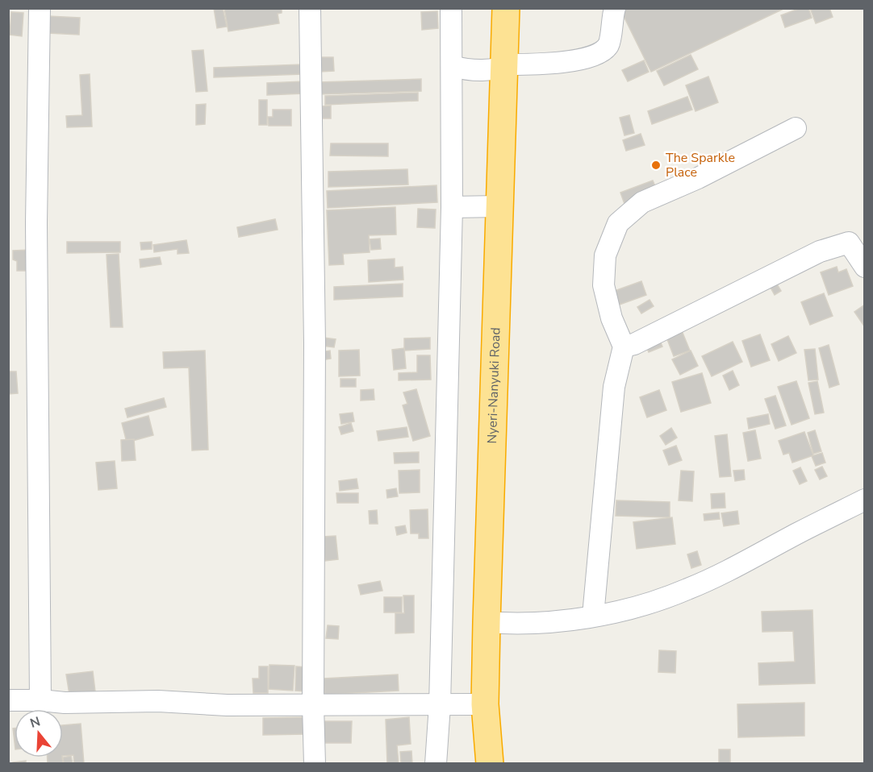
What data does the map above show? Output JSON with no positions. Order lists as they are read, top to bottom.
{
  "streets": {
    "highway": ["Nyeri-Nanyuki Road"]
  },
  "places": ["The Sparkle Place"],
  "north": "top"
}
